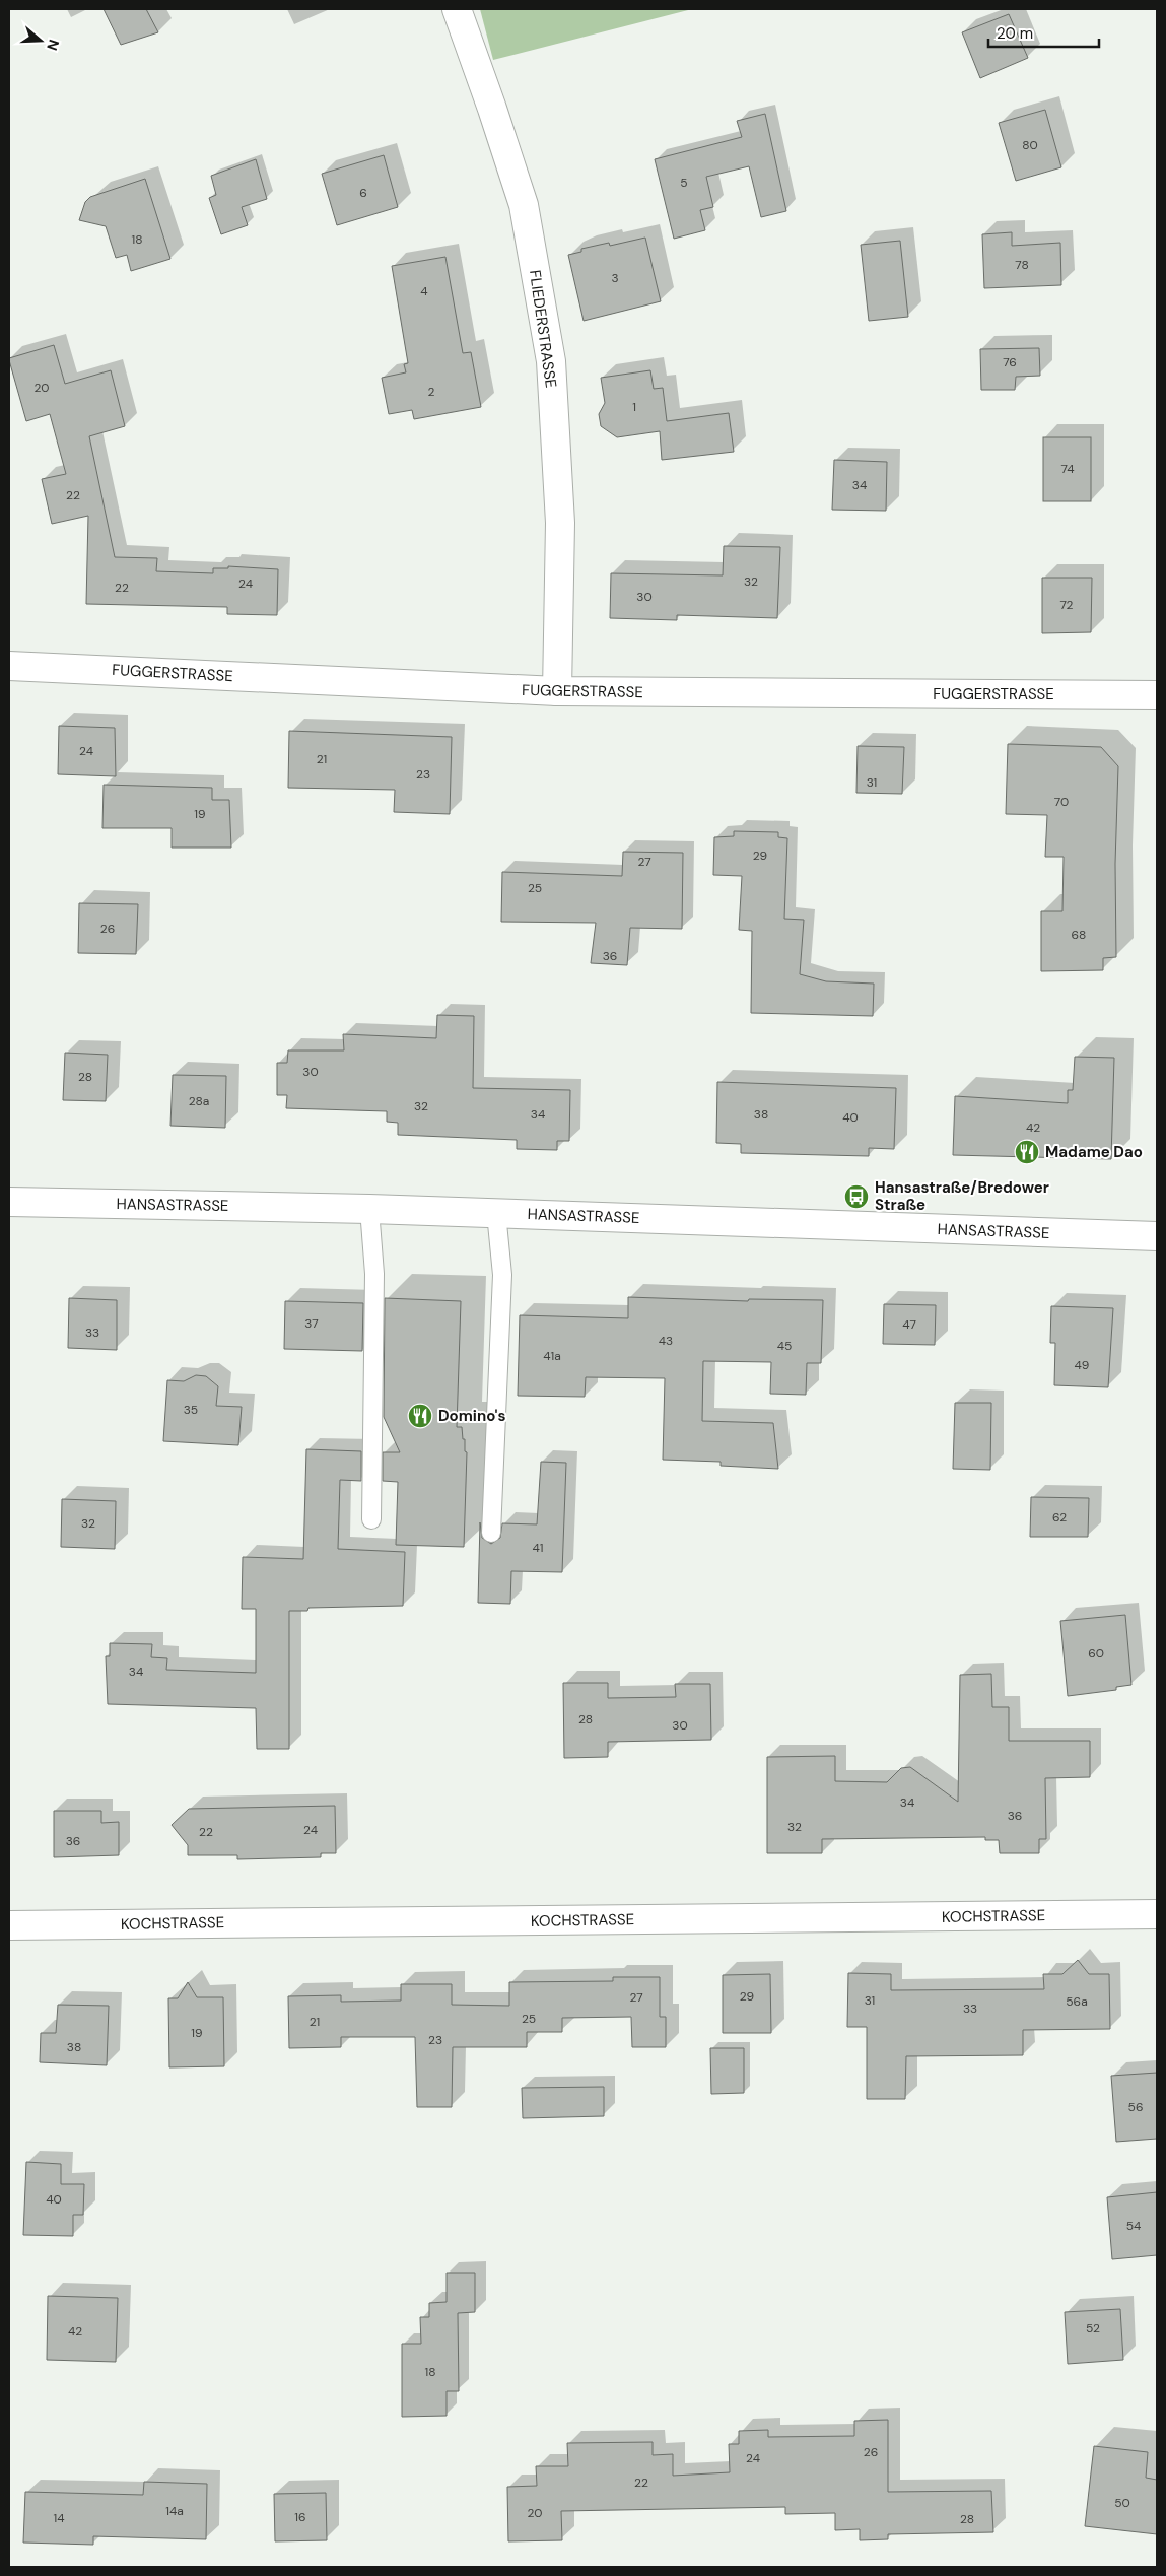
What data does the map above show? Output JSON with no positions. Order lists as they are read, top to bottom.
{
  "streets": {
    "street": [
      "FLIEDERSTRASSE",
      "FUGGERSTRASSE",
      "HANSASTRASSE",
      "KOCHSTRASSE"
    ]
  },
  "crossings": [
    ["FLIEDERSTRASSE", "FUGGERSTRASSE"]
  ],
  "places": {
    "restaurant": ["Madame Dao", "Domino's"],
    "bus stop": ["Hansastraße/Bredower Straße"]
  },
  "house_numbers": [
    "80",
    "5",
    "6",
    "18",
    "78",
    "3",
    "4",
    "76",
    "20",
    "2",
    "1",
    "74",
    "34",
    "22",
    "32",
    "24",
    "22",
    "30",
    "72",
    "24",
    "21",
    "23",
    "31",
    "70",
    "19",
    "29",
    "27",
    "25",
    "26",
    "68",
    "36",
    "30",
    "28",
    "28a",
    "32",
    "34",
    "38",
    "40",
    "42",
    "37",
    "47",
    "33",
    "43",
    "45",
    "41a",
    "49",
    "35",
    "62",
    "32",
    "41",
    "60",
    "34",
    "28",
    "30",
    "34",
    "36",
    "32",
    "24",
    "22",
    "36",
    "29",
    "27",
    "31",
    "56a",
    "33",
    "25",
    "21",
    "19",
    "23",
    "38",
    "56",
    "40",
    "54",
    "52",
    "42",
    "18",
    "26",
    "24",
    "22",
    "50",
    "14a",
    "20",
    "16",
    "14",
    "28"
  ],
  "scale_bar": "20 m",
  "north": "right"
}
